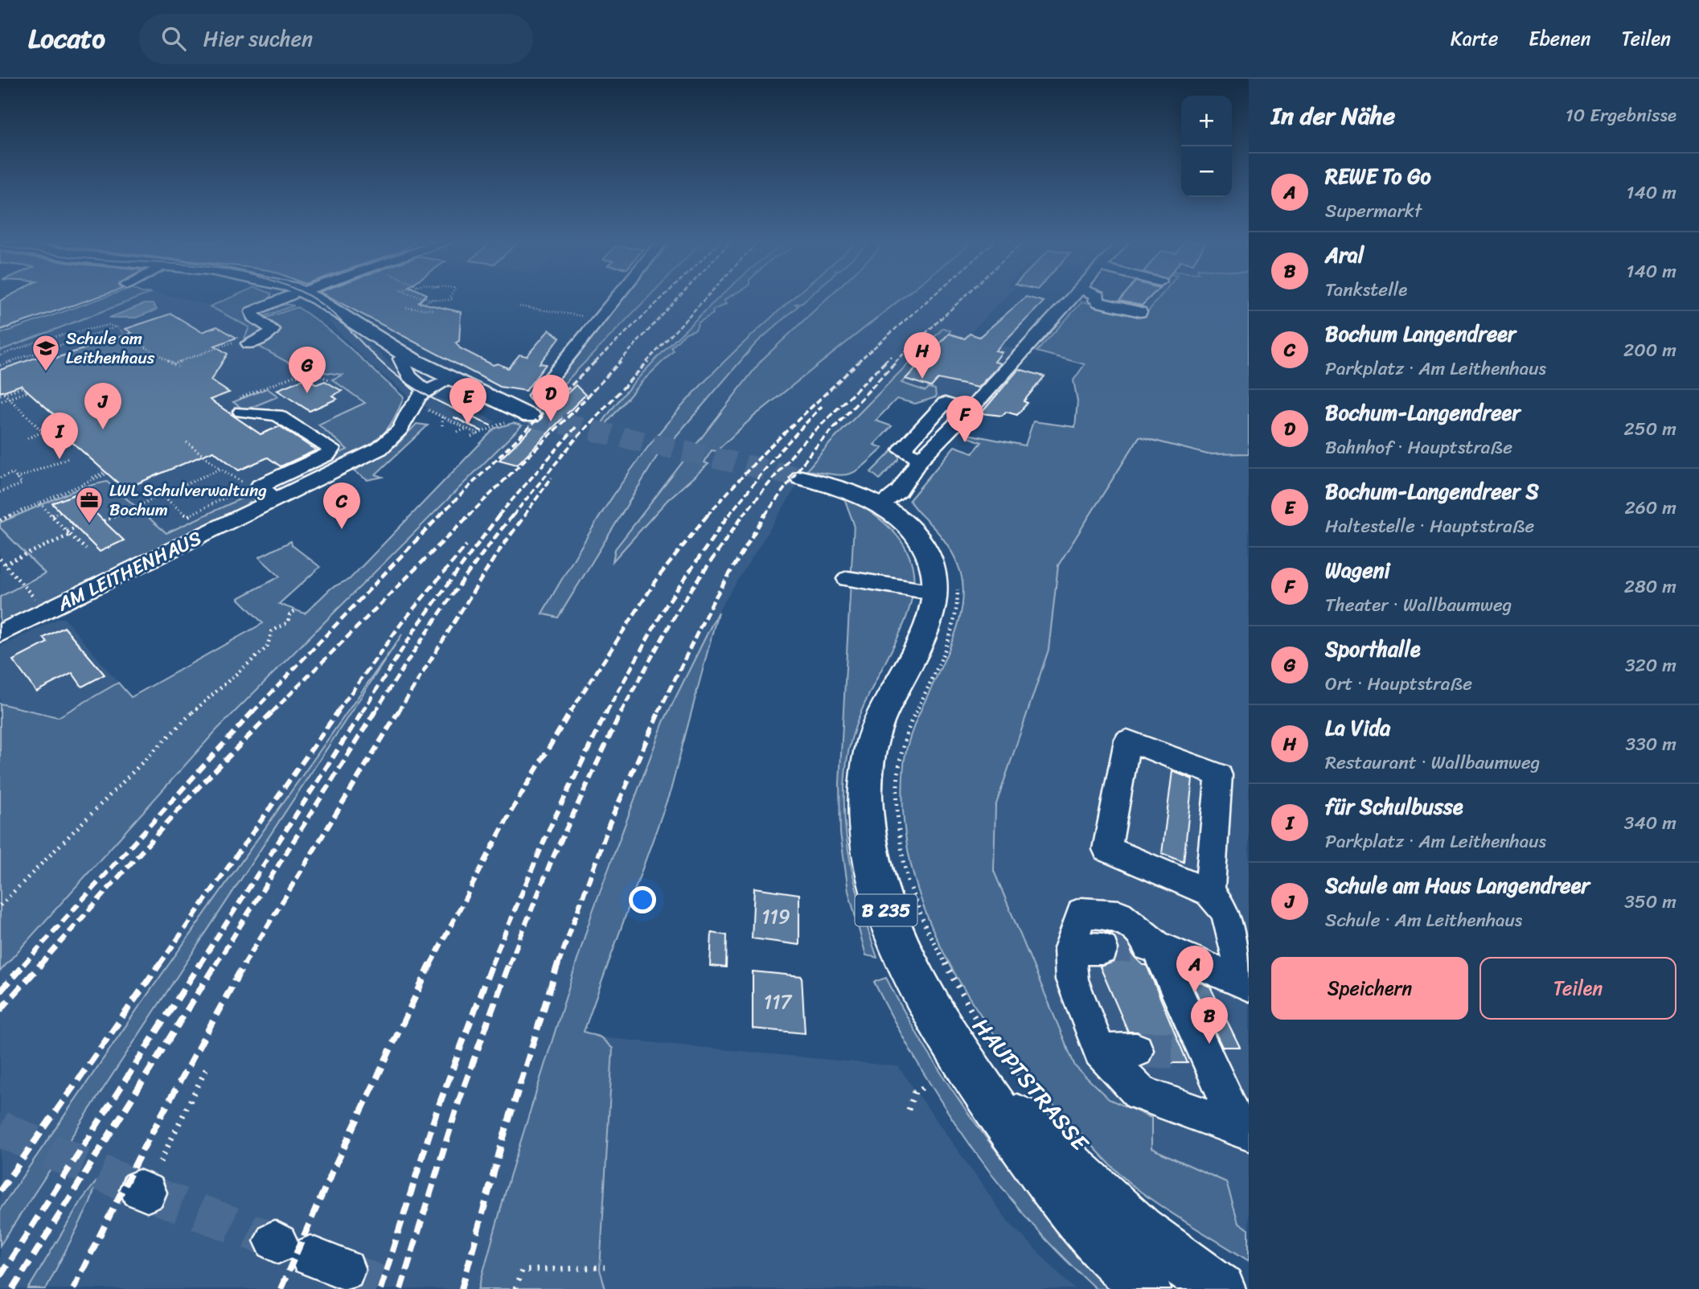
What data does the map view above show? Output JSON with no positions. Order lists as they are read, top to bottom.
{
  "streets": {
    "main road": ["B 235", "HAUPTSTRASSE"],
    "street": ["AM LEITHENHAUS"]
  },
  "places": {
    "school or university": ["Schule am Leithenhaus"],
    "office": ["LWL Schulverwaltung Bochum"]
  },
  "house_numbers": ["119", "117"],
  "page": {
    "header": "Locato",
    "search": "Hier suchen",
    "nav": ["Karte", "Ebenen", "Teilen"],
    "heading": ["In der Nähe", "10 Ergebnisse"],
    "map_buttons": ["+", "−"],
    "list": [
      {
        "mark": "A",
        "name": "REWE To Go",
        "note": "Supermarkt",
        "value": "140 m"
      },
      {
        "mark": "B",
        "name": "Aral",
        "note": "Tankstelle",
        "value": "140 m"
      },
      {
        "mark": "C",
        "name": "Bochum Langendreer",
        "note": "Parkplatz · Am Leithenhaus",
        "value": "200 m"
      },
      {
        "mark": "D",
        "name": "Bochum-Langendreer",
        "note": "Bahnhof · Hauptstraße",
        "value": "250 m"
      },
      {
        "mark": "E",
        "name": "Bochum-Langendreer S",
        "note": "Haltestelle · Hauptstraße",
        "value": "260 m"
      },
      {
        "mark": "F",
        "name": "Wageni",
        "note": "Theater · Wallbaumweg",
        "value": "280 m"
      },
      {
        "mark": "G",
        "name": "Sporthalle",
        "note": "Ort · Hauptstraße",
        "value": "320 m"
      },
      {
        "mark": "H",
        "name": "La Vida",
        "note": "Restaurant · Wallbaumweg",
        "value": "330 m"
      },
      {
        "mark": "I",
        "name": "für Schulbusse",
        "note": "Parkplatz · Am Leithenhaus",
        "value": "340 m"
      },
      {
        "mark": "J",
        "name": "Schule am Haus Langendreer",
        "note": "Schule · Am Leithenhaus",
        "value": "350 m"
      }
    ],
    "pins": [
      "H",
      "G",
      "D",
      "E",
      "J",
      "F",
      "I",
      "C",
      "A",
      "B"
    ],
    "buttons": ["Speichern", "Teilen"]
  }
}
